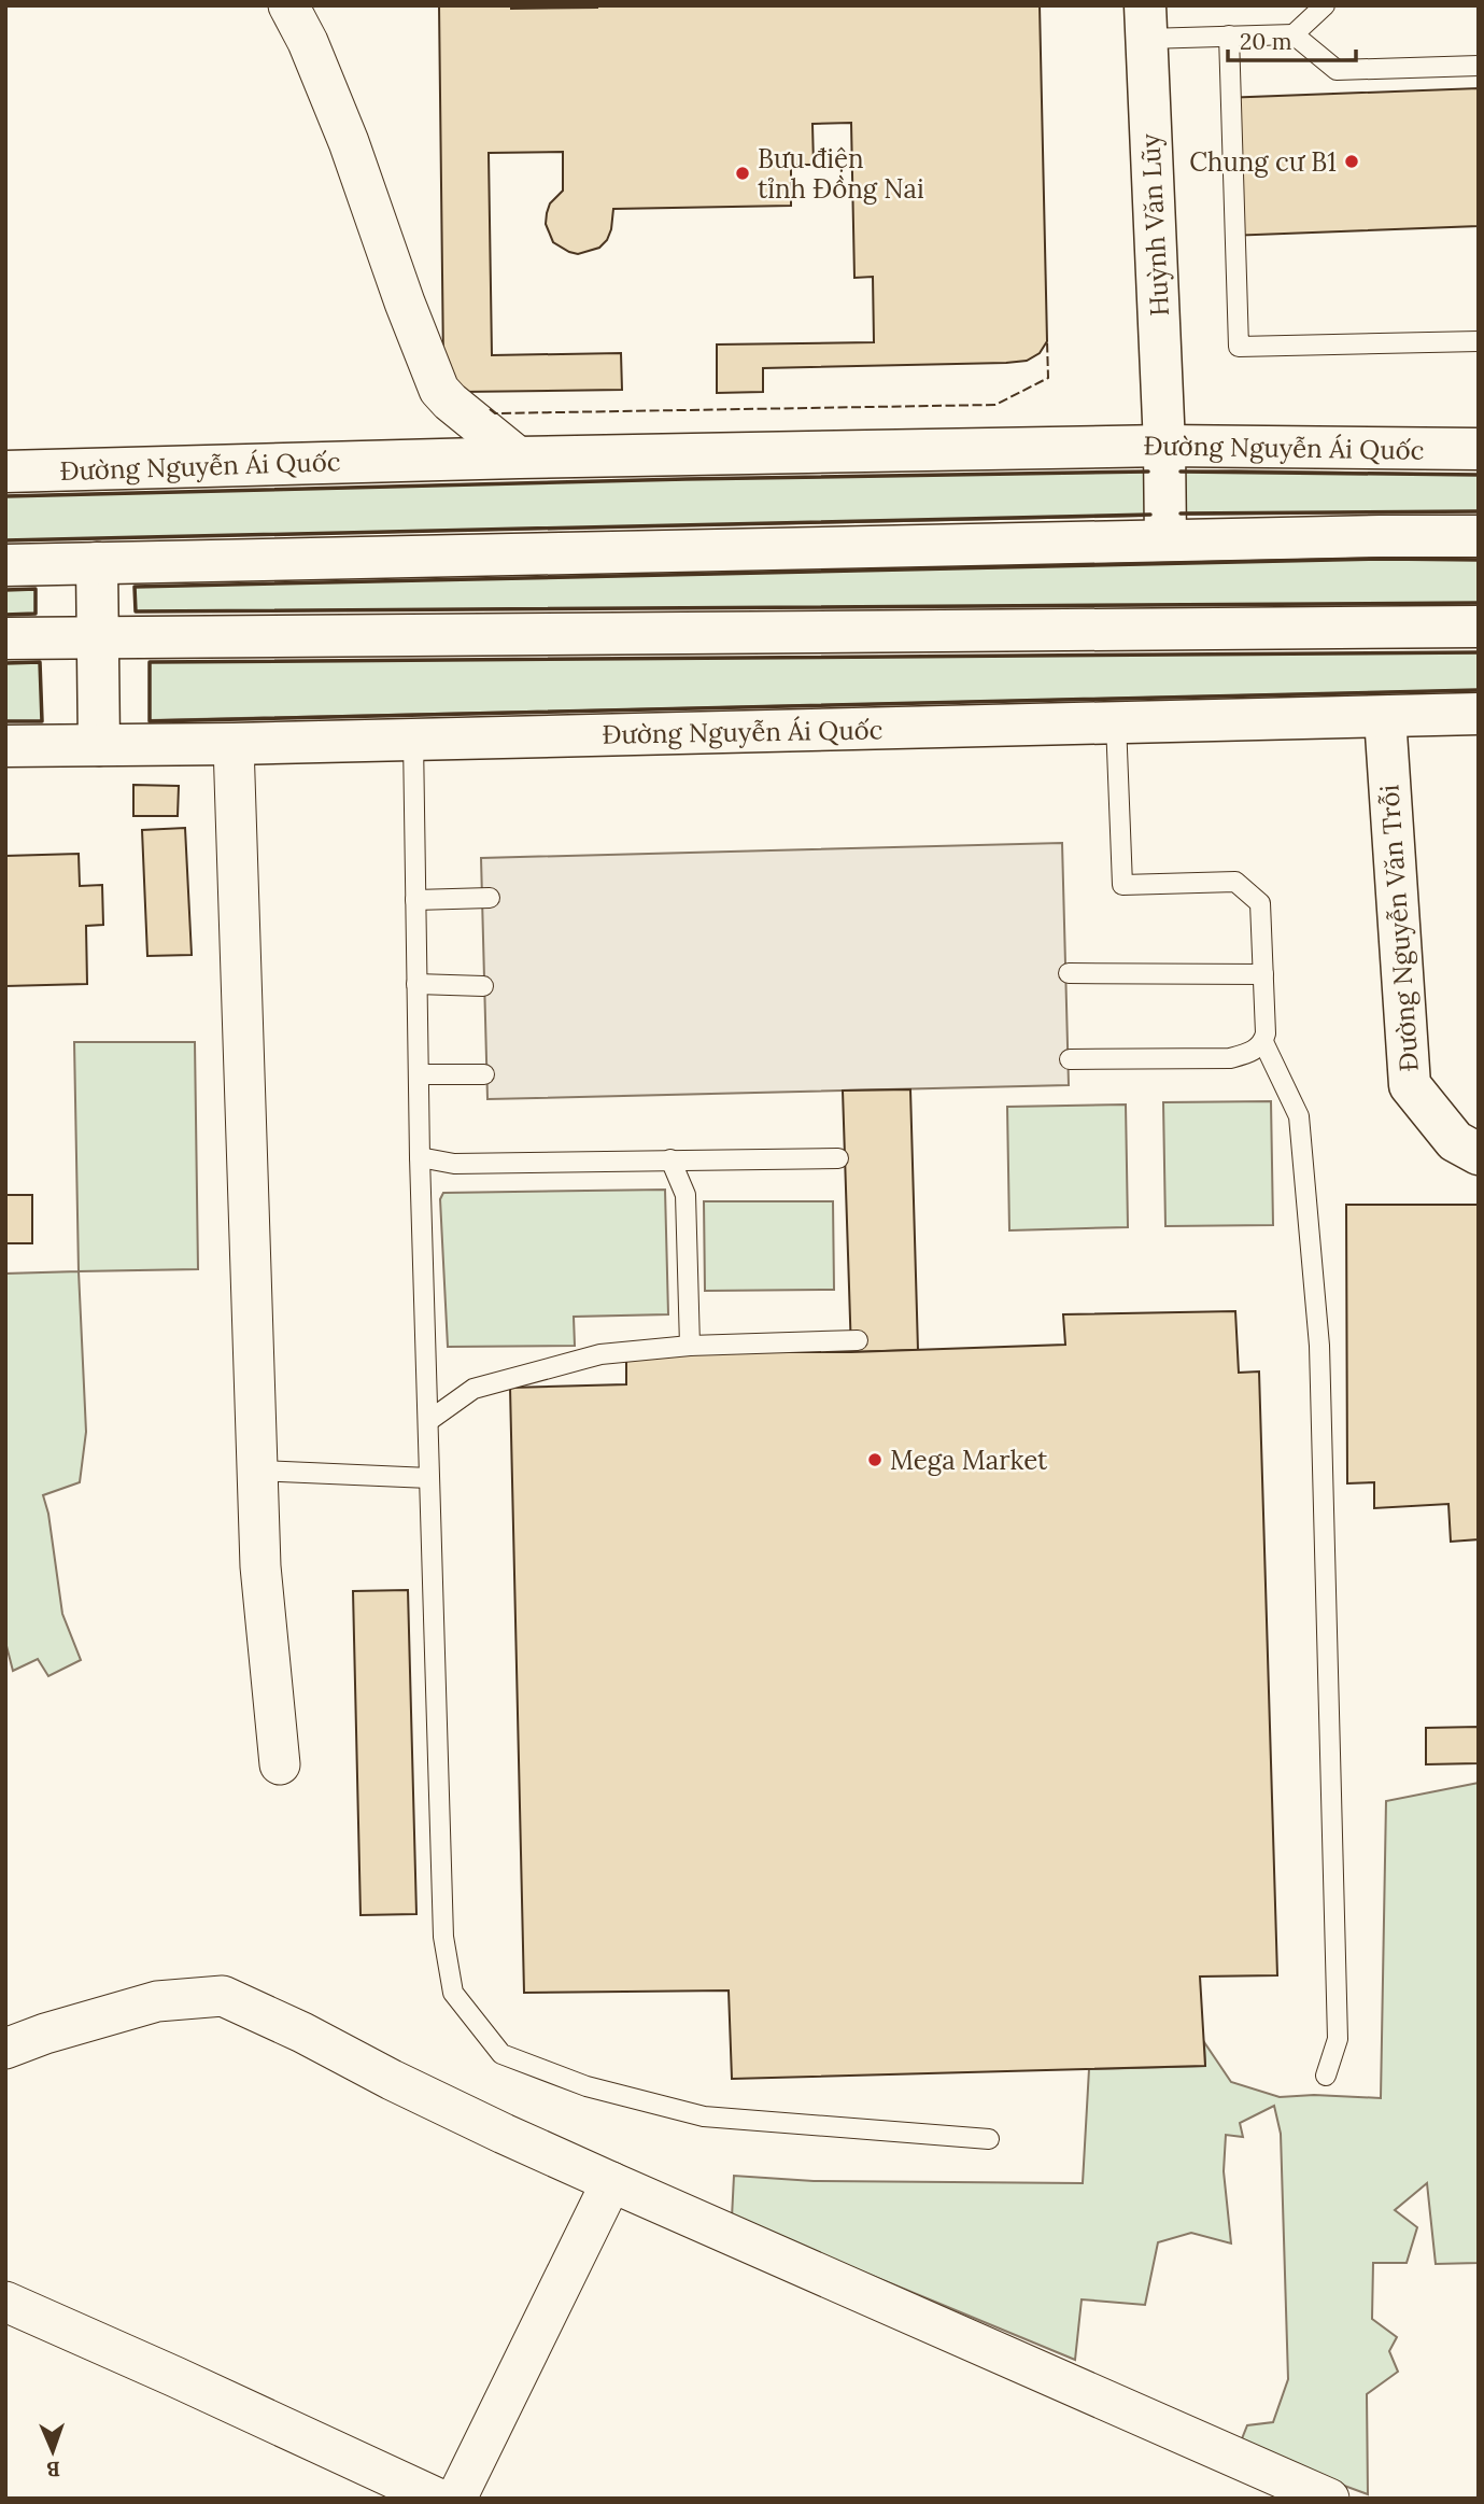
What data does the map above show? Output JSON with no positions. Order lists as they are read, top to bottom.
{
  "streets": {
    "main road": ["Huỳnh Văn Lũy", "Đường Nguyễn Ái Quốc", "Đường Nguyễn Văn Trỗi"]
  },
  "crossings": [
    ["Huỳnh Văn Lũy", "Đường Nguyễn Ái Quốc"],
    ["Đường Nguyễn Ái Quốc", "Đường Nguyễn Văn Trỗi"]
  ],
  "places": ["Chung cư B1", "Bưu điện tỉnh Đồng Nai", "Mega Market"],
  "scale_bar": "20 m",
  "north": "bottom"
}
